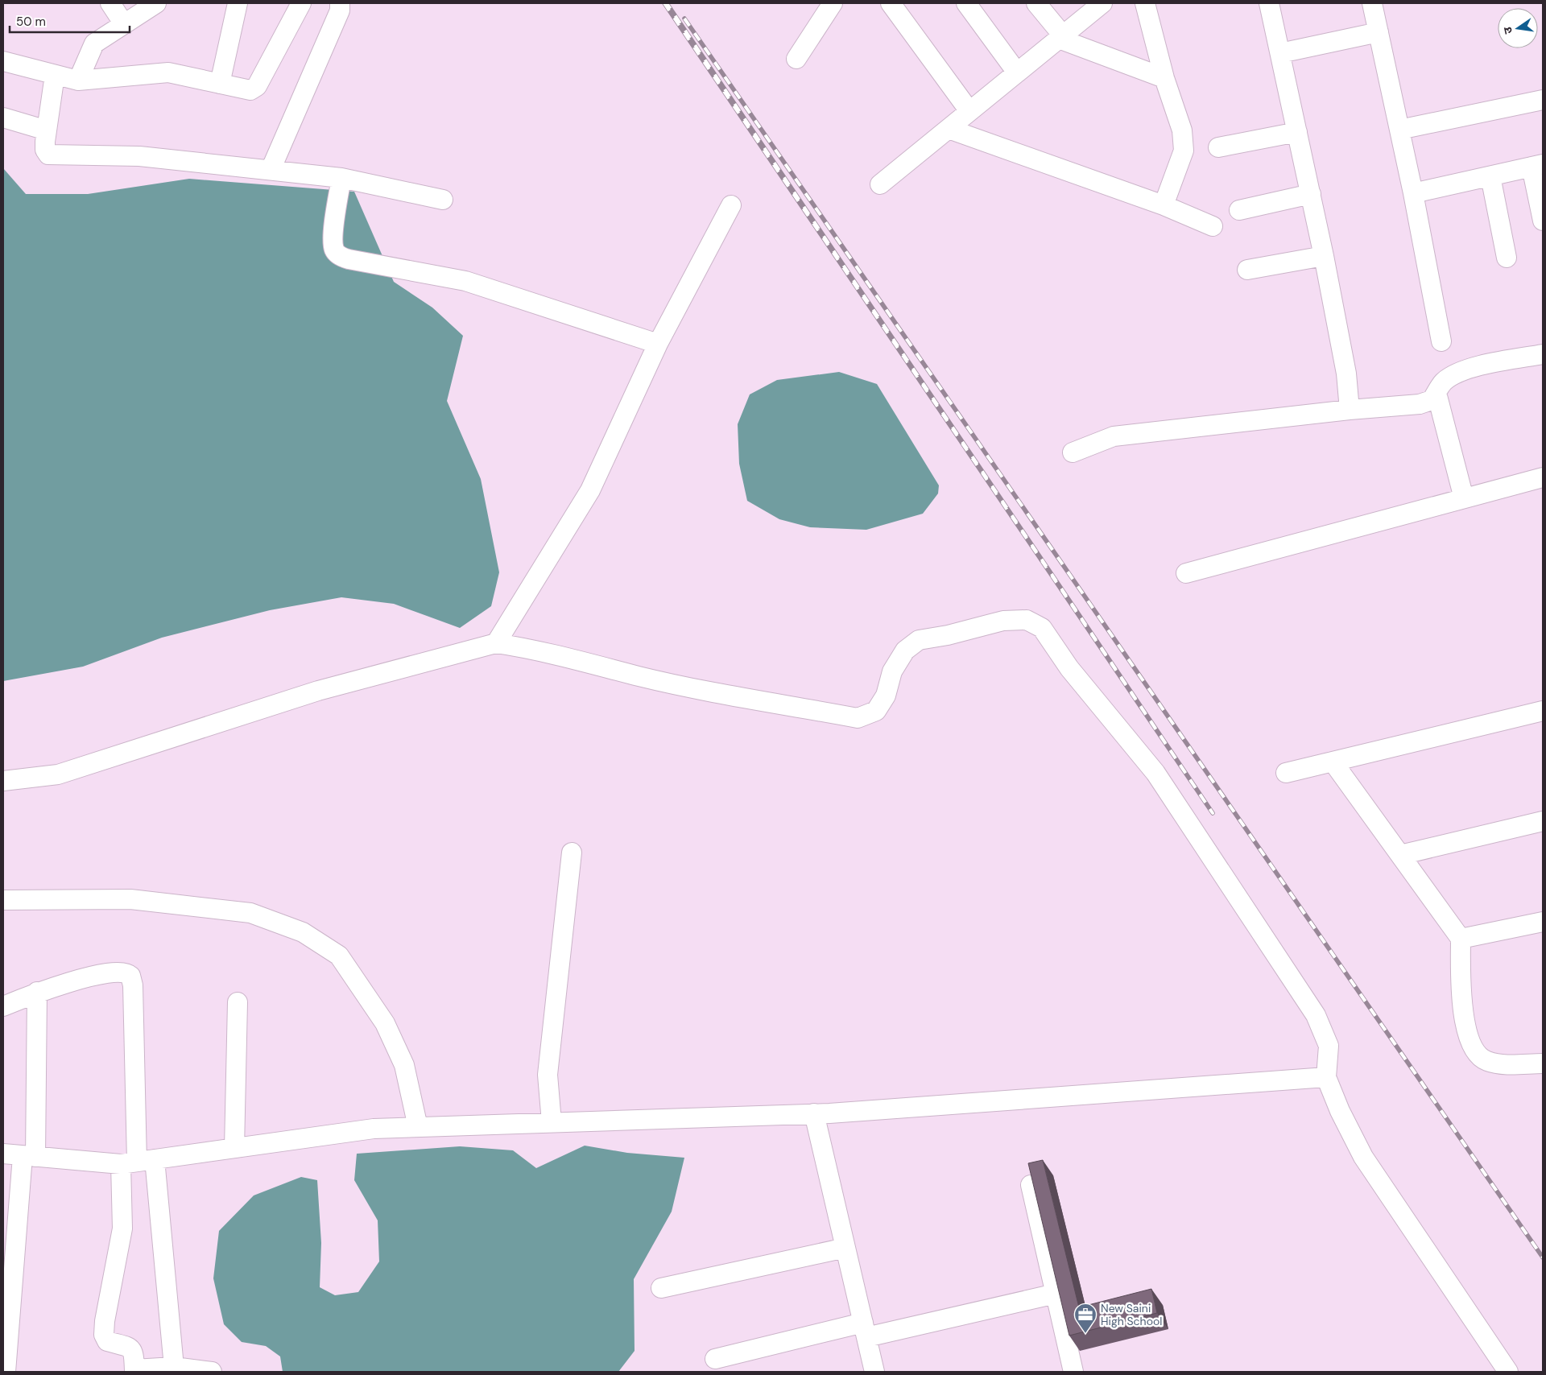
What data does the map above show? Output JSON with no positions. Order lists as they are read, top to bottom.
{
  "places": {
    "office": ["New Saini High School"]
  },
  "scale_bar": "50 m",
  "north": "left"
}
